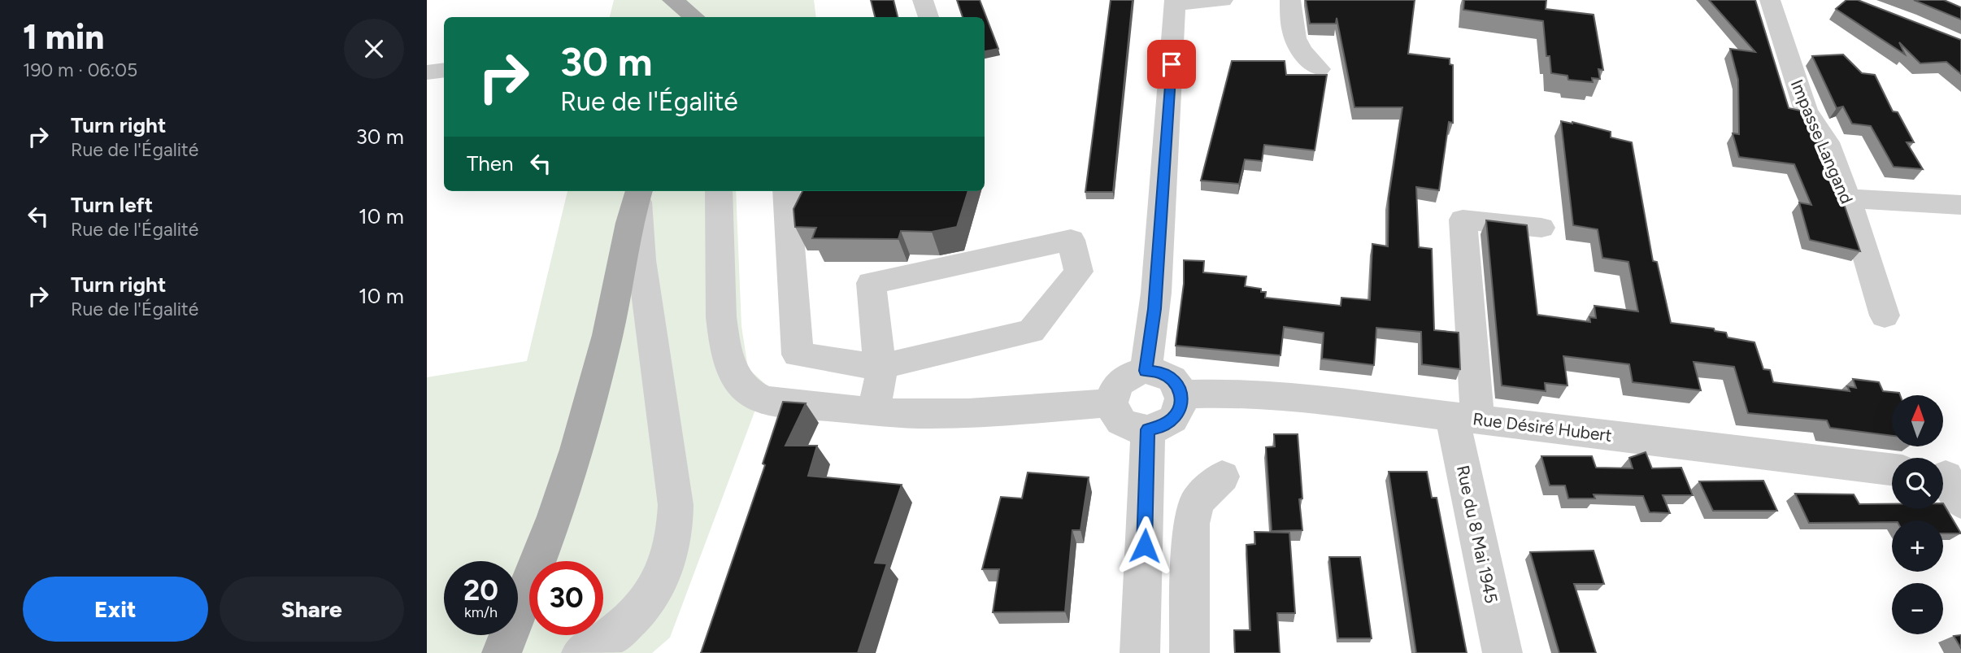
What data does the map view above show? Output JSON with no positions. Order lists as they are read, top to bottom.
{
  "streets": {
    "street": ["Impasse Langand", "Rue Désiré Hubert", "Rue du 8 Mai 1945"]
  },
  "crossings": [
    ["Rue Désiré Hubert", "Rue du 8 Mai 1945"]
  ],
  "north": "top",
  "page": {
    "heading": ["1 min", "190 m · 06:05"],
    "turn": ["30 m", "Rue de l'Égalité"],
    "list": [
      {
        "name": "Turn right",
        "note": "Rue de l'Égalité",
        "value": "30 m"
      },
      {
        "name": "Turn left",
        "note": "Rue de l'Égalité",
        "value": "10 m"
      },
      {
        "name": "Turn right",
        "note": "Rue de l'Égalité",
        "value": "10 m"
      }
    ],
    "then": "Then",
    "map_buttons": ["+", "−"],
    "speed": "20 km/h",
    "limit": "30",
    "buttons": ["Exit", "Share"]
  }
}
